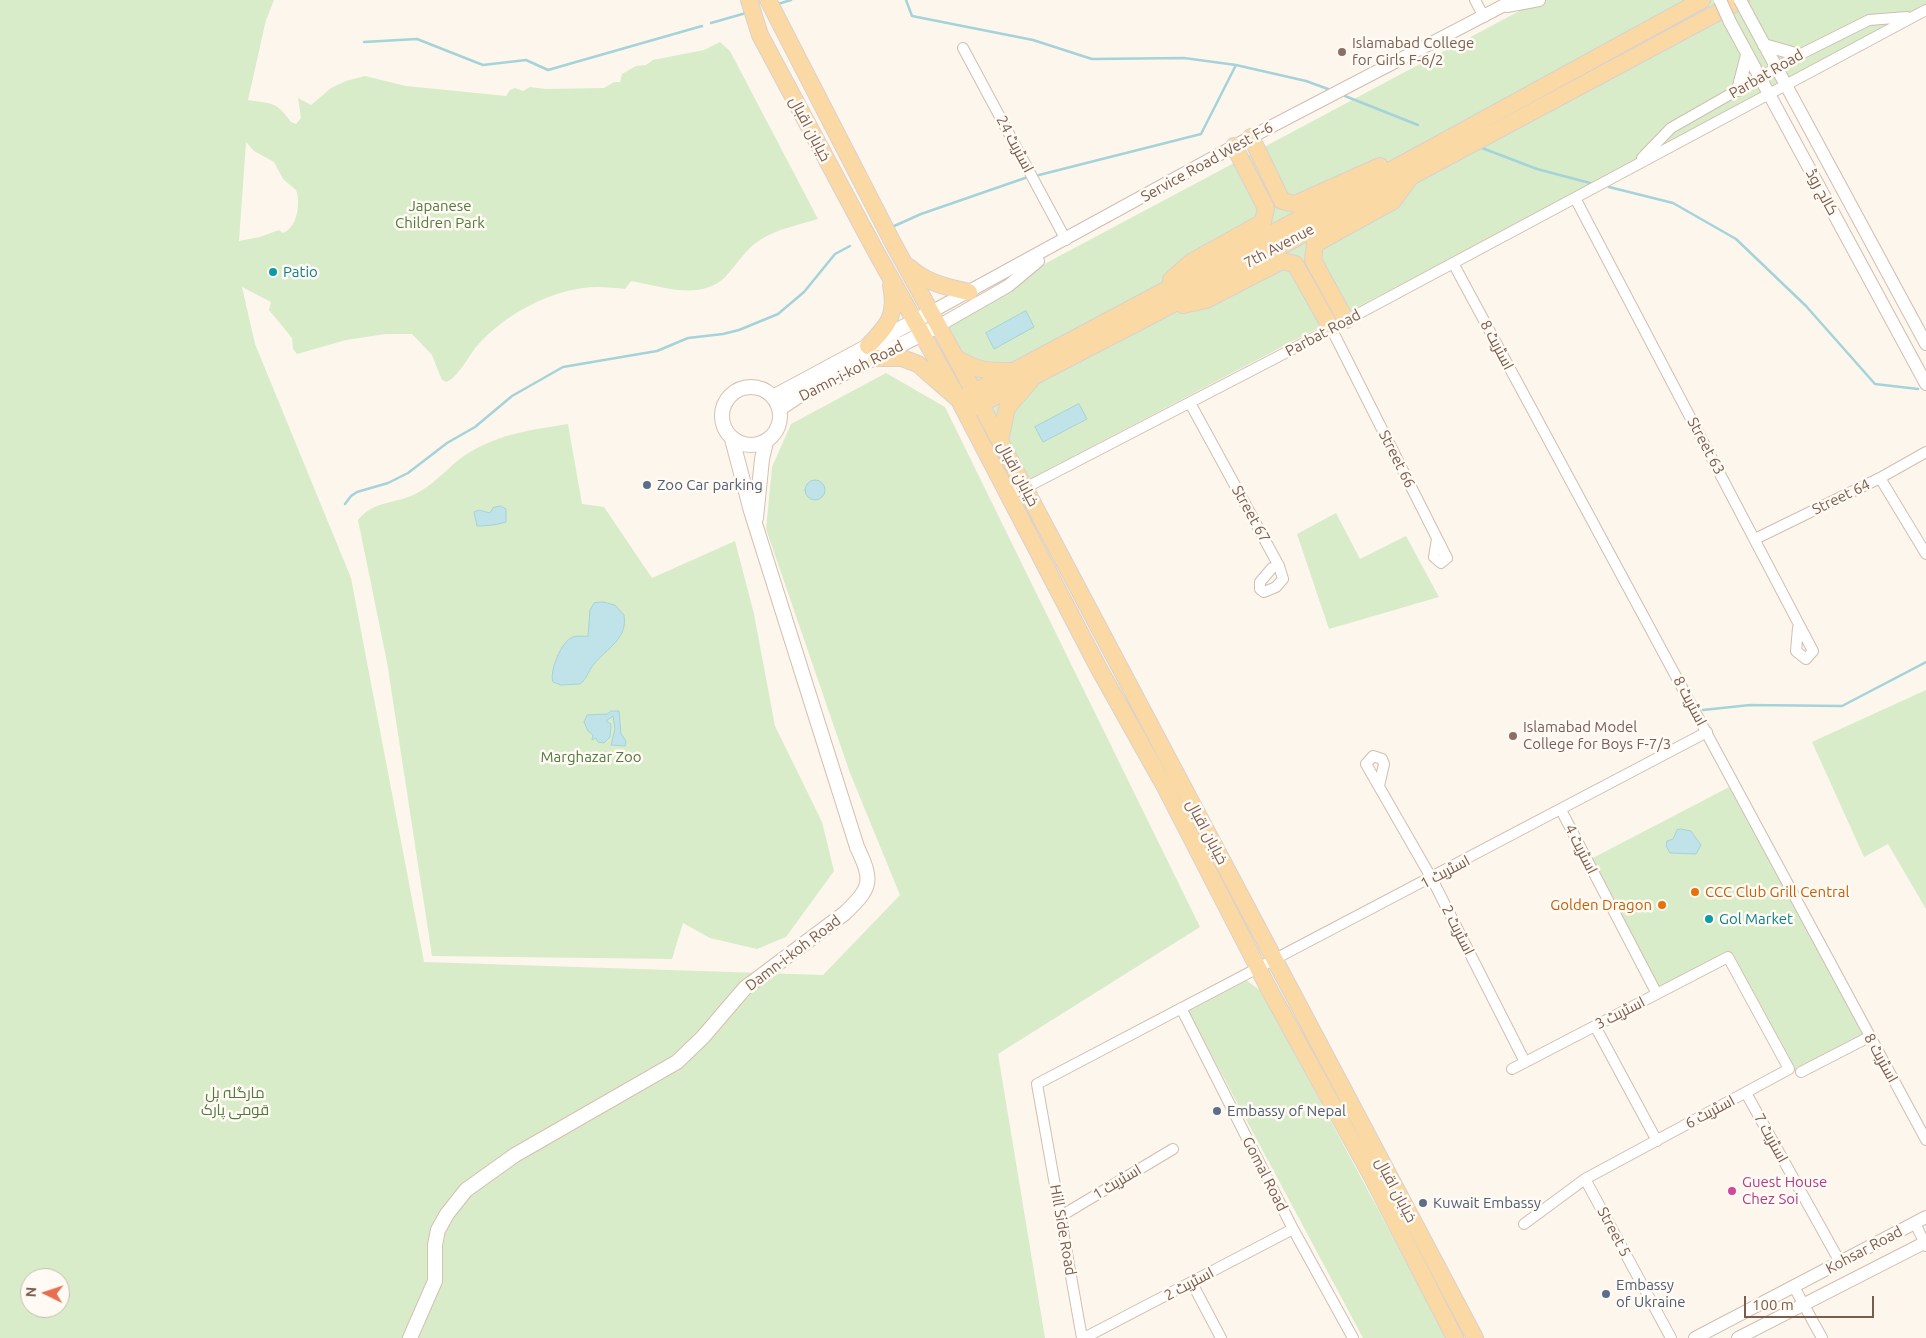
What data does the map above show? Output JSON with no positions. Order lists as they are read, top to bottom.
{
  "streets": {
    "main road": [
      "خیابان اقبال",
      "Service Road West F-6",
      "7th Avenue",
      "Damn-i-koh Road"
    ],
    "street": [
      "Parbat Road",
      "اسٹریٹ 24",
      "کالج روڈ",
      "اسٹریٹ 8",
      "Street 63",
      "Street 66",
      "Street 64",
      "Street 67",
      "اسٹریٹ 4",
      "اسٹریٹ 1",
      "اسٹریٹ 2",
      "اسٹریٹ 3",
      "اسٹریٹ 6",
      "اسٹریٹ 7",
      "Gomal Road",
      "Hill Side Road",
      "Street 5",
      "Kohsar Road"
    ]
  },
  "crossings": [
    ["Parbat Road", "خیابان اقبال"],
    ["Parbat Road", "کالج روڈ"],
    ["Parbat Road", "اسٹریٹ 8"],
    ["Parbat Road", "Street 63"],
    ["Parbat Road", "Street 66"],
    ["Parbat Road", "Street 67"],
    ["خیابان اقبال", "Service Road West F-6"],
    ["خیابان اقبال", "7th Avenue"],
    ["خیابان اقبال", "Damn-i-koh Road"],
    ["خیابان اقبال", "اسٹریٹ 1"],
    ["اسٹریٹ 24", "Service Road West F-6"],
    ["Service Road West F-6", "Damn-i-koh Road"],
    ["اسٹریٹ 8", "اسٹریٹ 1"],
    ["Street 63", "Street 64"],
    ["اسٹریٹ 4", "اسٹریٹ 1"],
    ["اسٹریٹ 4", "اسٹریٹ 3"],
    ["اسٹریٹ 1", "اسٹریٹ 2"],
    ["اسٹریٹ 1", "Gomal Road"],
    ["اسٹریٹ 1", "Hill Side Road"],
    ["اسٹریٹ 2", "اسٹریٹ 3"],
    ["اسٹریٹ 2", "Gomal Road"],
    ["اسٹریٹ 2", "Hill Side Road"],
    ["اسٹریٹ 3", "اسٹریٹ 6"],
    ["اسٹریٹ 6", "اسٹریٹ 7"],
    ["اسٹریٹ 6", "Street 5"],
    ["اسٹریٹ 7", "Kohsar Road"],
    ["Gomal Road", "Hill Side Road"]
  ],
  "parks": ["Japanese Children Park", "Marghazar Zoo", "مارگلہ ہل قومی پارک"],
  "places": [
    "Islamabad College for Girls F-6/2",
    "Patio",
    "Zoo Car parking",
    "Islamabad Model College for Boys F-7/3",
    "CCC Club Grill Central",
    "Golden Dragon",
    "Gol Market",
    "Embassy of Nepal",
    "Guest House Chez Soi",
    "Kuwait Embassy",
    "Embassy of Ukraine"
  ],
  "scale_bar": "100 m",
  "north": "left"
}
